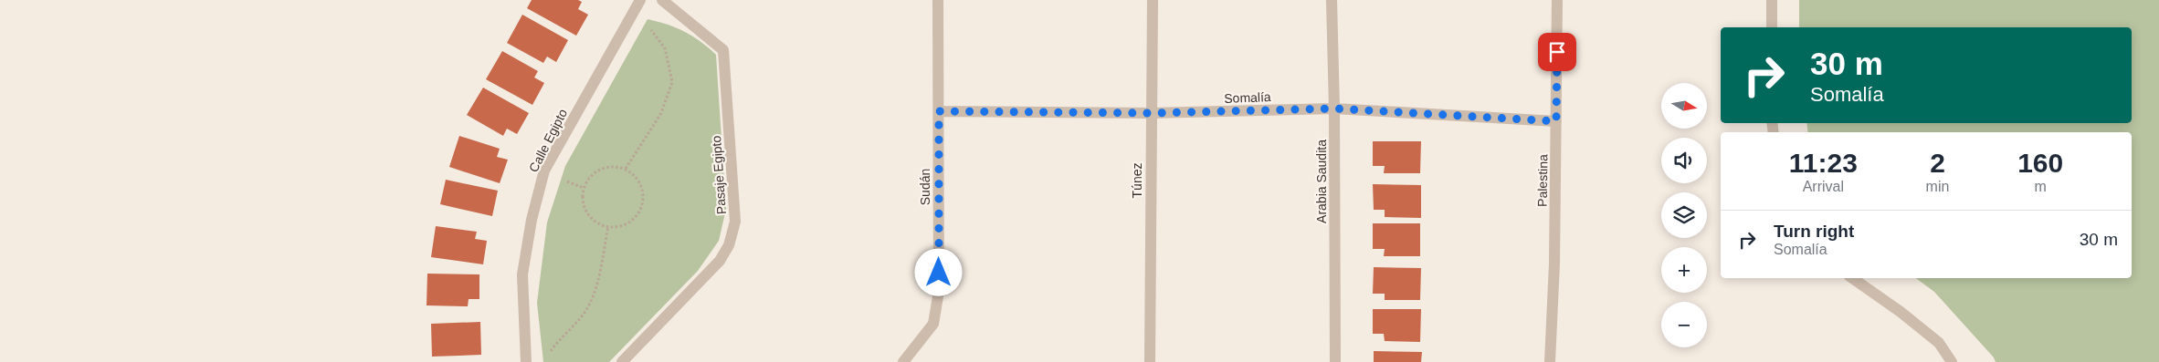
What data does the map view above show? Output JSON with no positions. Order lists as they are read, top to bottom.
{
  "streets": {
    "street": [
      "Somalía",
      "Calle Egipto",
      "Pasaje Egipto",
      "Túnez",
      "Palestina",
      "Arabia Saudita",
      "Sudán"
    ]
  },
  "crossings": [
    ["Somalía", "Túnez"],
    ["Somalía", "Palestina"],
    ["Somalía", "Arabia Saudita"],
    ["Somalía", "Sudán"]
  ],
  "north": "right",
  "page": {
    "turn": ["30 m", "Somalía"],
    "map_buttons": ["+", "−"],
    "eta": [
      "11:23",
      "Arrival",
      "2",
      "min",
      "160",
      "m"
    ],
    "list": [
      {
        "name": "Turn right",
        "note": "Somalía",
        "value": "30 m"
      }
    ]
  }
}
